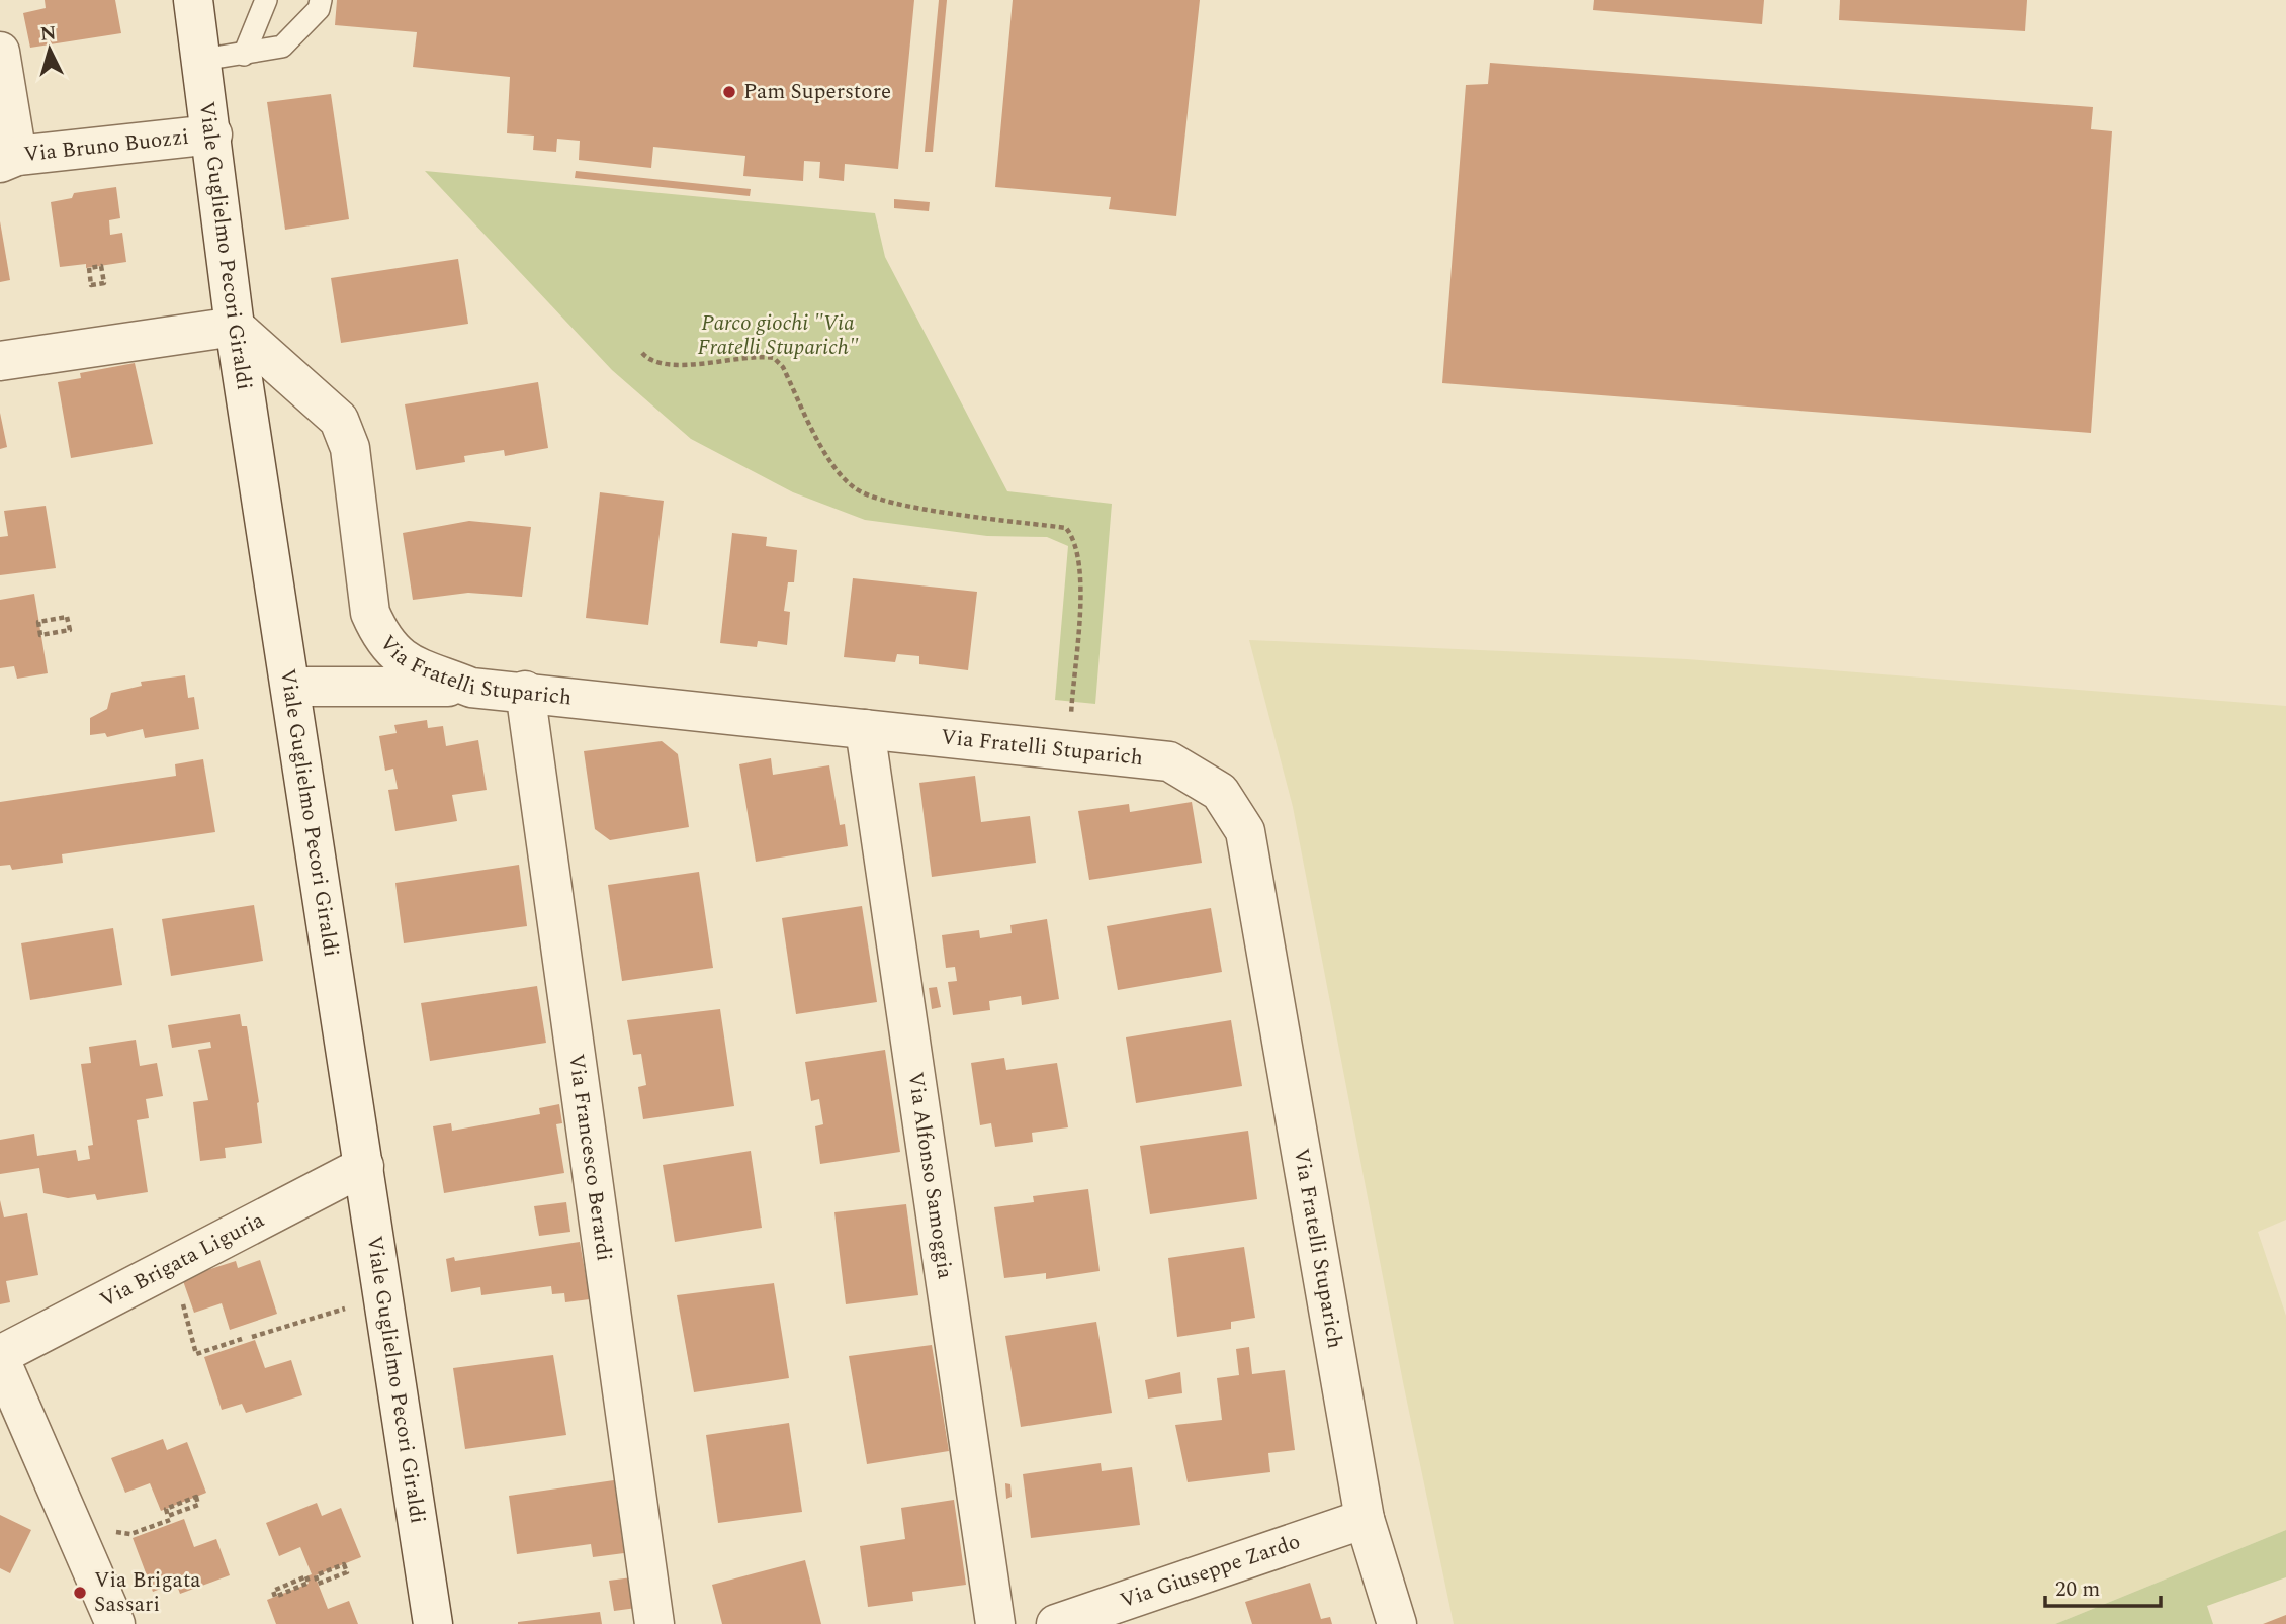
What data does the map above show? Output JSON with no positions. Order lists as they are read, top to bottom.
{
  "streets": {
    "street": [
      "Via Bruno Buozzi",
      "Viale Guglielmo Pecori Giraldi",
      "Via Fratelli Stuparich",
      "Via Francesco Berardi",
      "Via Alfonso Samoggia",
      "Via Brigata Liguria",
      "Via Giuseppe Zardo"
    ]
  },
  "crossings": [
    ["Via Bruno Buozzi", "Viale Guglielmo Pecori Giraldi"],
    ["Viale Guglielmo Pecori Giraldi", "Via Fratelli Stuparich"],
    ["Viale Guglielmo Pecori Giraldi", "Via Brigata Liguria"],
    ["Via Fratelli Stuparich", "Via Francesco Berardi"],
    ["Via Fratelli Stuparich", "Via Alfonso Samoggia"],
    ["Via Fratelli Stuparich", "Via Giuseppe Zardo"]
  ],
  "parks": ["Parco giochi \"Via Fratelli Stuparich\""],
  "places": ["Pam Superstore", "Via Brigata Sassari"],
  "scale_bar": "20 m",
  "north": "top"
}
